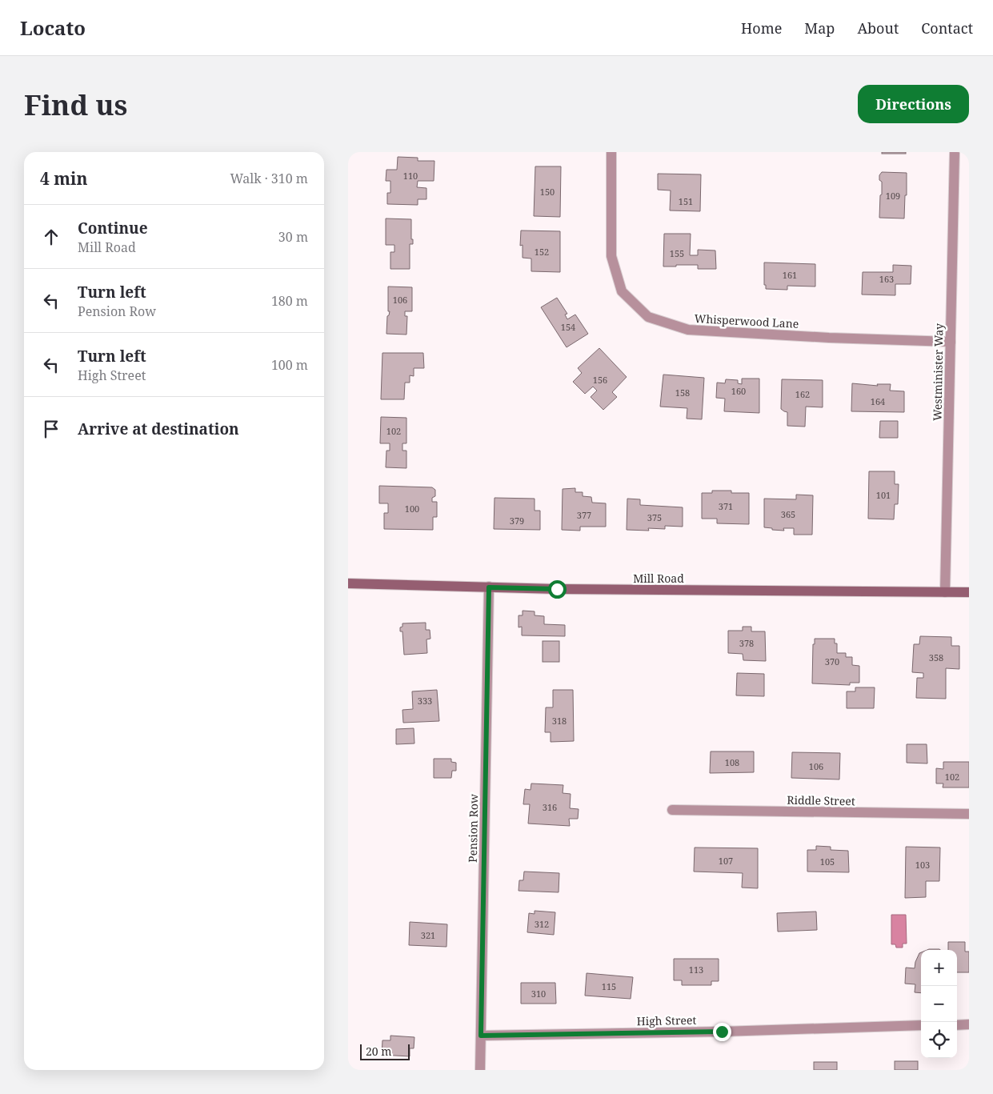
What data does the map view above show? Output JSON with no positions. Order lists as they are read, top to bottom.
{
  "streets": {
    "street": [
      "Whisperwood Lane",
      "Westminister Way",
      "Mill Road",
      "Riddle Street",
      "Pension Row",
      "High Street"
    ]
  },
  "crossings": [
    ["Whisperwood Lane", "Westminister Way"],
    ["Westminister Way", "Mill Road"],
    ["Mill Road", "Pension Row"],
    ["Pension Row", "High Street"]
  ],
  "house_numbers": [
    "110",
    "150",
    "109",
    "151",
    "152",
    "155",
    "161",
    "163",
    "106",
    "154",
    "156",
    "160",
    "158",
    "162",
    "164",
    "102",
    "101",
    "371",
    "100",
    "365",
    "377",
    "375",
    "379",
    "378",
    "358",
    "370",
    "333",
    "318",
    "108",
    "106",
    "102",
    "316",
    "107",
    "105",
    "103",
    "312",
    "321",
    "113",
    "115",
    "310"
  ],
  "scale_bar": "20 m",
  "page": {
    "header": "Locato",
    "nav": [
      "Home",
      "Map",
      "About",
      "Contact"
    ],
    "buttons": "Directions",
    "title": "Find us",
    "heading": ["4 min", "Walk · 310 m"],
    "list": [
      ["Continue", "Mill Road", "30 m"],
      ["Turn left", "Pension Row", "180 m"],
      ["Turn left", "High Street", "100 m"],
      "Arrive at destination"
    ],
    "map_buttons": ["+", "−"],
    "scale": "20 m"
  }
}
